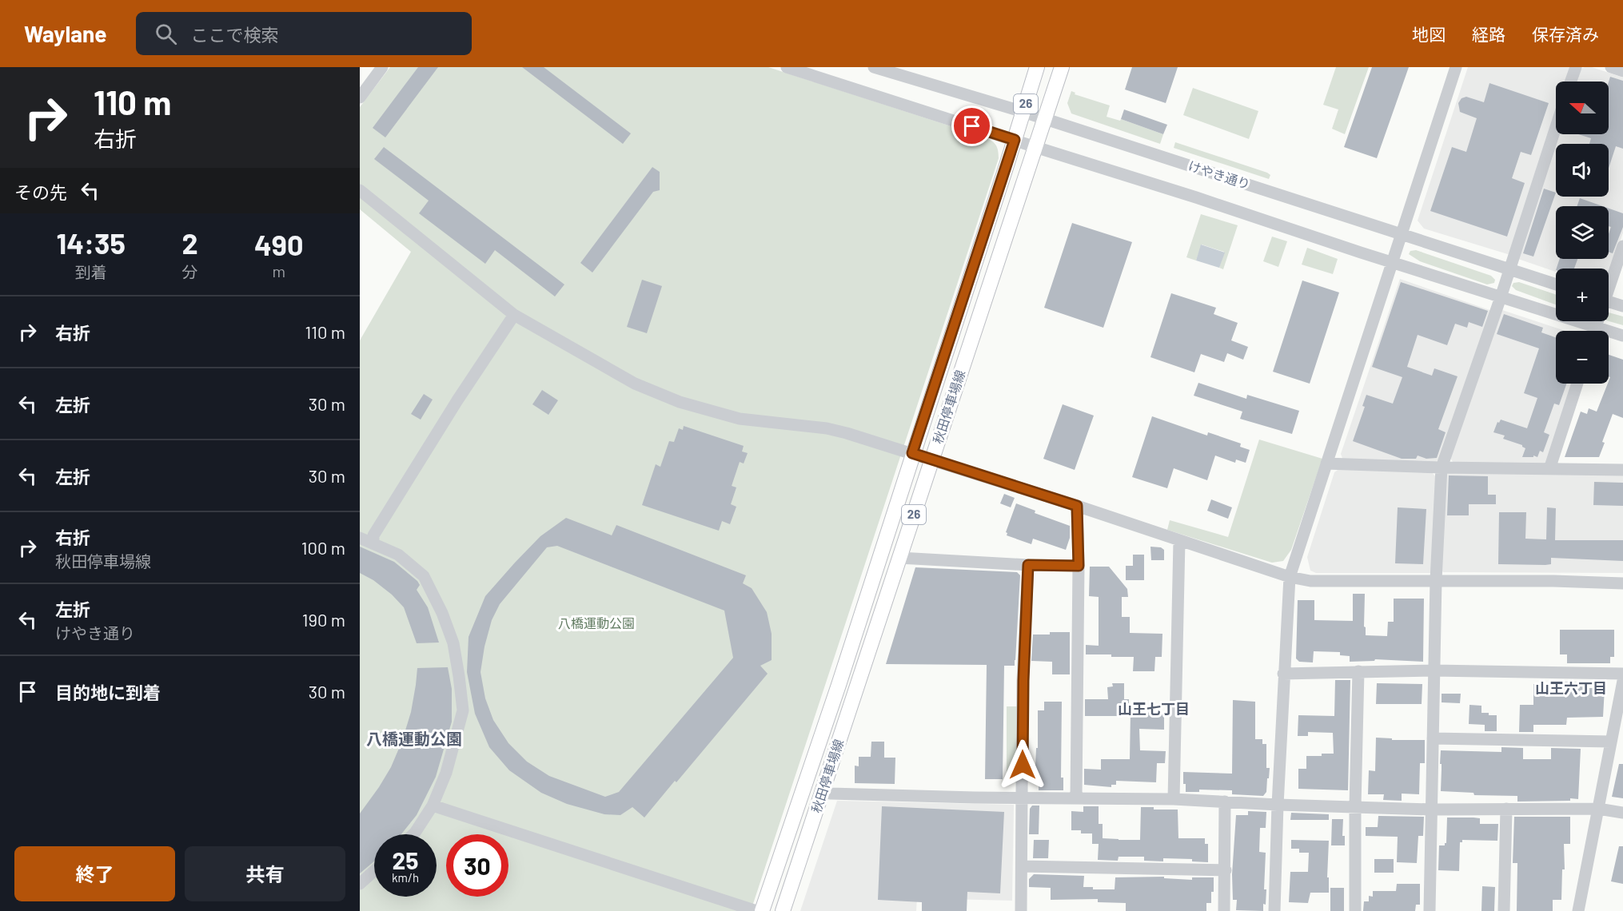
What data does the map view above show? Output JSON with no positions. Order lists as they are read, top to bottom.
{
  "streets": {
    "main road": ["26", "秋田停車場線"],
    "street": ["けやき通り"]
  },
  "crossings": [
    ["けやき通り", "秋田停車場線"]
  ],
  "districts": ["山王六丁目", "山王七丁目", "八橋運動公園"],
  "parks": ["八橋運動公園"],
  "north": "left",
  "page": {
    "header": "Waylane",
    "search": "ここで検索",
    "nav": ["地図", "経路", "保存済み"],
    "turn": ["110 m", "右折"],
    "map_buttons": ["+", "−"],
    "then": "その先",
    "eta": [
      "14:35",
      "到着",
      "2",
      "分",
      "490",
      "m"
    ],
    "list": [
      {
        "name": "右折",
        "value": "110 m"
      },
      {
        "name": "左折",
        "value": "30 m"
      },
      {
        "name": "左折",
        "value": "30 m"
      },
      {
        "name": "右折",
        "note": "秋田停車場線",
        "value": "100 m"
      },
      {
        "name": "左折",
        "note": "けやき通り",
        "value": "190 m"
      },
      {
        "name": "目的地に到着",
        "value": "30 m"
      }
    ],
    "speed": "25 km/h",
    "limit": "30",
    "buttons": ["終了", "共有"]
  }
}
